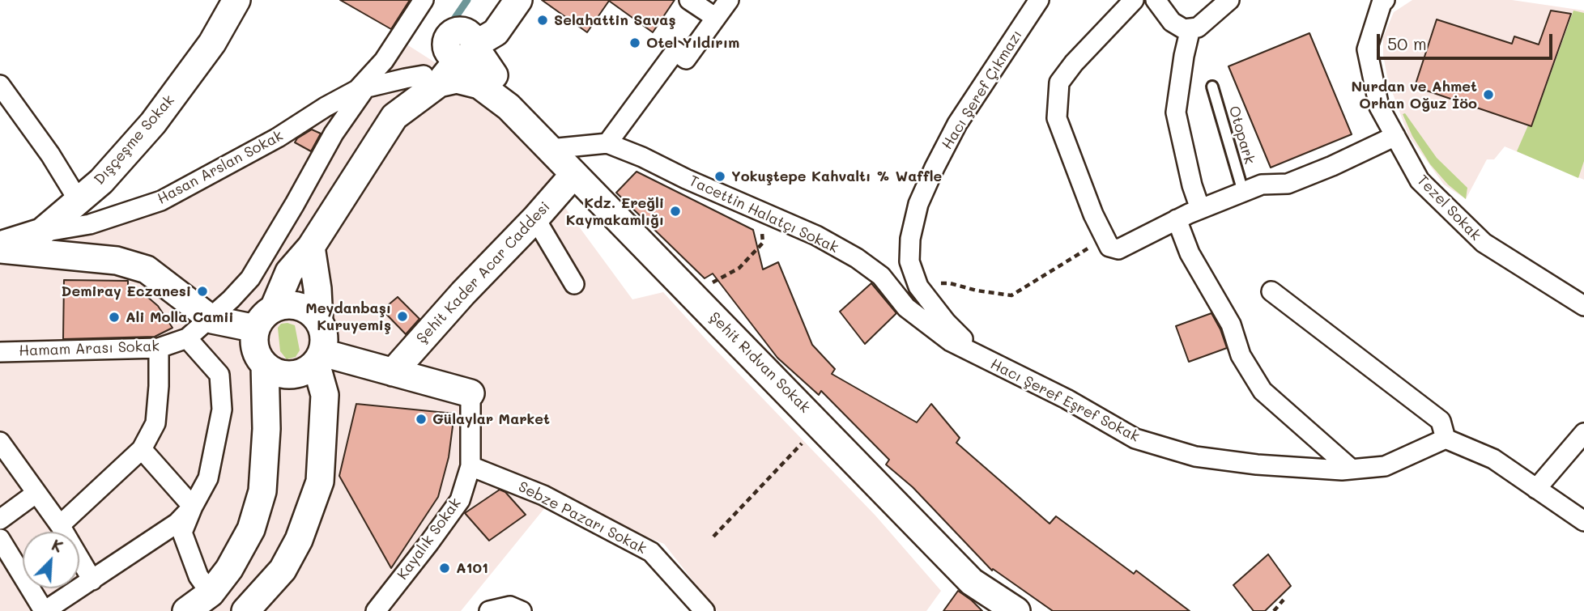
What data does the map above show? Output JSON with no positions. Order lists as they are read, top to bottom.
{
  "streets": {
    "street": [
      "Hacı Şeref Çıkmazı",
      "Dışçeşme Sokak",
      "Hasan Arslan Sokak",
      "Tezel Sokak",
      "Tacettin Halatçı Sokak",
      "Şehit Kader Acar Caddesi",
      "Hamam Arası Sokak",
      "Şehit Rıdvan Sokak",
      "Hacı Şeref Eşref Sokak",
      "Sebze Pazarı Sokak",
      "Kayalık Sokak"
    ],
    "lane": ["Otopark"]
  },
  "crossings": [
    ["Hacı Şeref Çıkmazı", "Tacettin Halatçı Sokak"],
    ["Hacı Şeref Çıkmazı", "Hacı Şeref Eşref Sokak"],
    ["Dışçeşme Sokak", "Hasan Arslan Sokak"],
    ["Hasan Arslan Sokak", "Hamam Arası Sokak"],
    ["Tacettin Halatçı Sokak", "Hacı Şeref Eşref Sokak"],
    ["Şehit Kader Acar Caddesi", "Şehit Rıdvan Sokak"],
    ["Sebze Pazarı Sokak", "Kayalık Sokak"]
  ],
  "places": [
    "Selahattin Savaş",
    "Otel Yıldırım",
    "Nurdan ve Ahmet Orhan Oğuz İöo",
    "Yokuştepe Kahvaltı % Waffle",
    "Kdz. Ereğli Kaymakamlığı",
    "Demiray Eczanesi",
    "Meydanbaşı Kuruyemiş",
    "Ali Molla Camii",
    "Gülaylar Market",
    "A101"
  ],
  "scale_bar": "50 m",
  "north": "top right"
}
